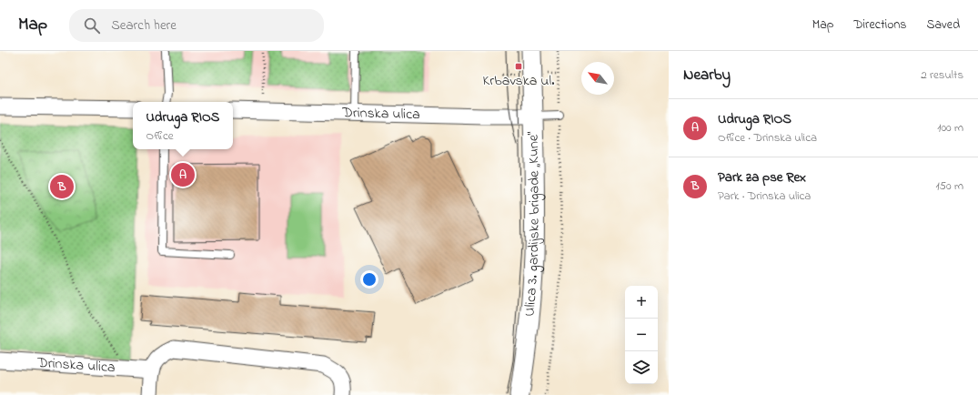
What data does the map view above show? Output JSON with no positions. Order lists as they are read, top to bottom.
{
  "streets": {
    "street": ["Drinska ulica", "Ulica 3. gardijske brigade „Kune“"]
  },
  "crossings": [
    ["Drinska ulica", "Ulica 3. gardijske brigade „Kune“"]
  ],
  "places": {
    "transit": ["Krbavska ul."]
  },
  "north": "top left",
  "page": {
    "header": "Map",
    "search": "Search here",
    "nav": ["Map", "Directions", "Saved"],
    "heading": ["Nearby", "2 results"],
    "list": [
      {
        "mark": "A",
        "name": "Udruga RIOS",
        "note": "Office · Drinska ulica",
        "value": "100 m"
      },
      {
        "mark": "B",
        "name": "Park za pse Rex",
        "note": "Park · Drinska ulica",
        "value": "150 m"
      }
    ],
    "popup": ["Udruga RIOS", "Office"],
    "pins": ["A", "B"],
    "map_buttons": ["+", "−"]
  }
}
